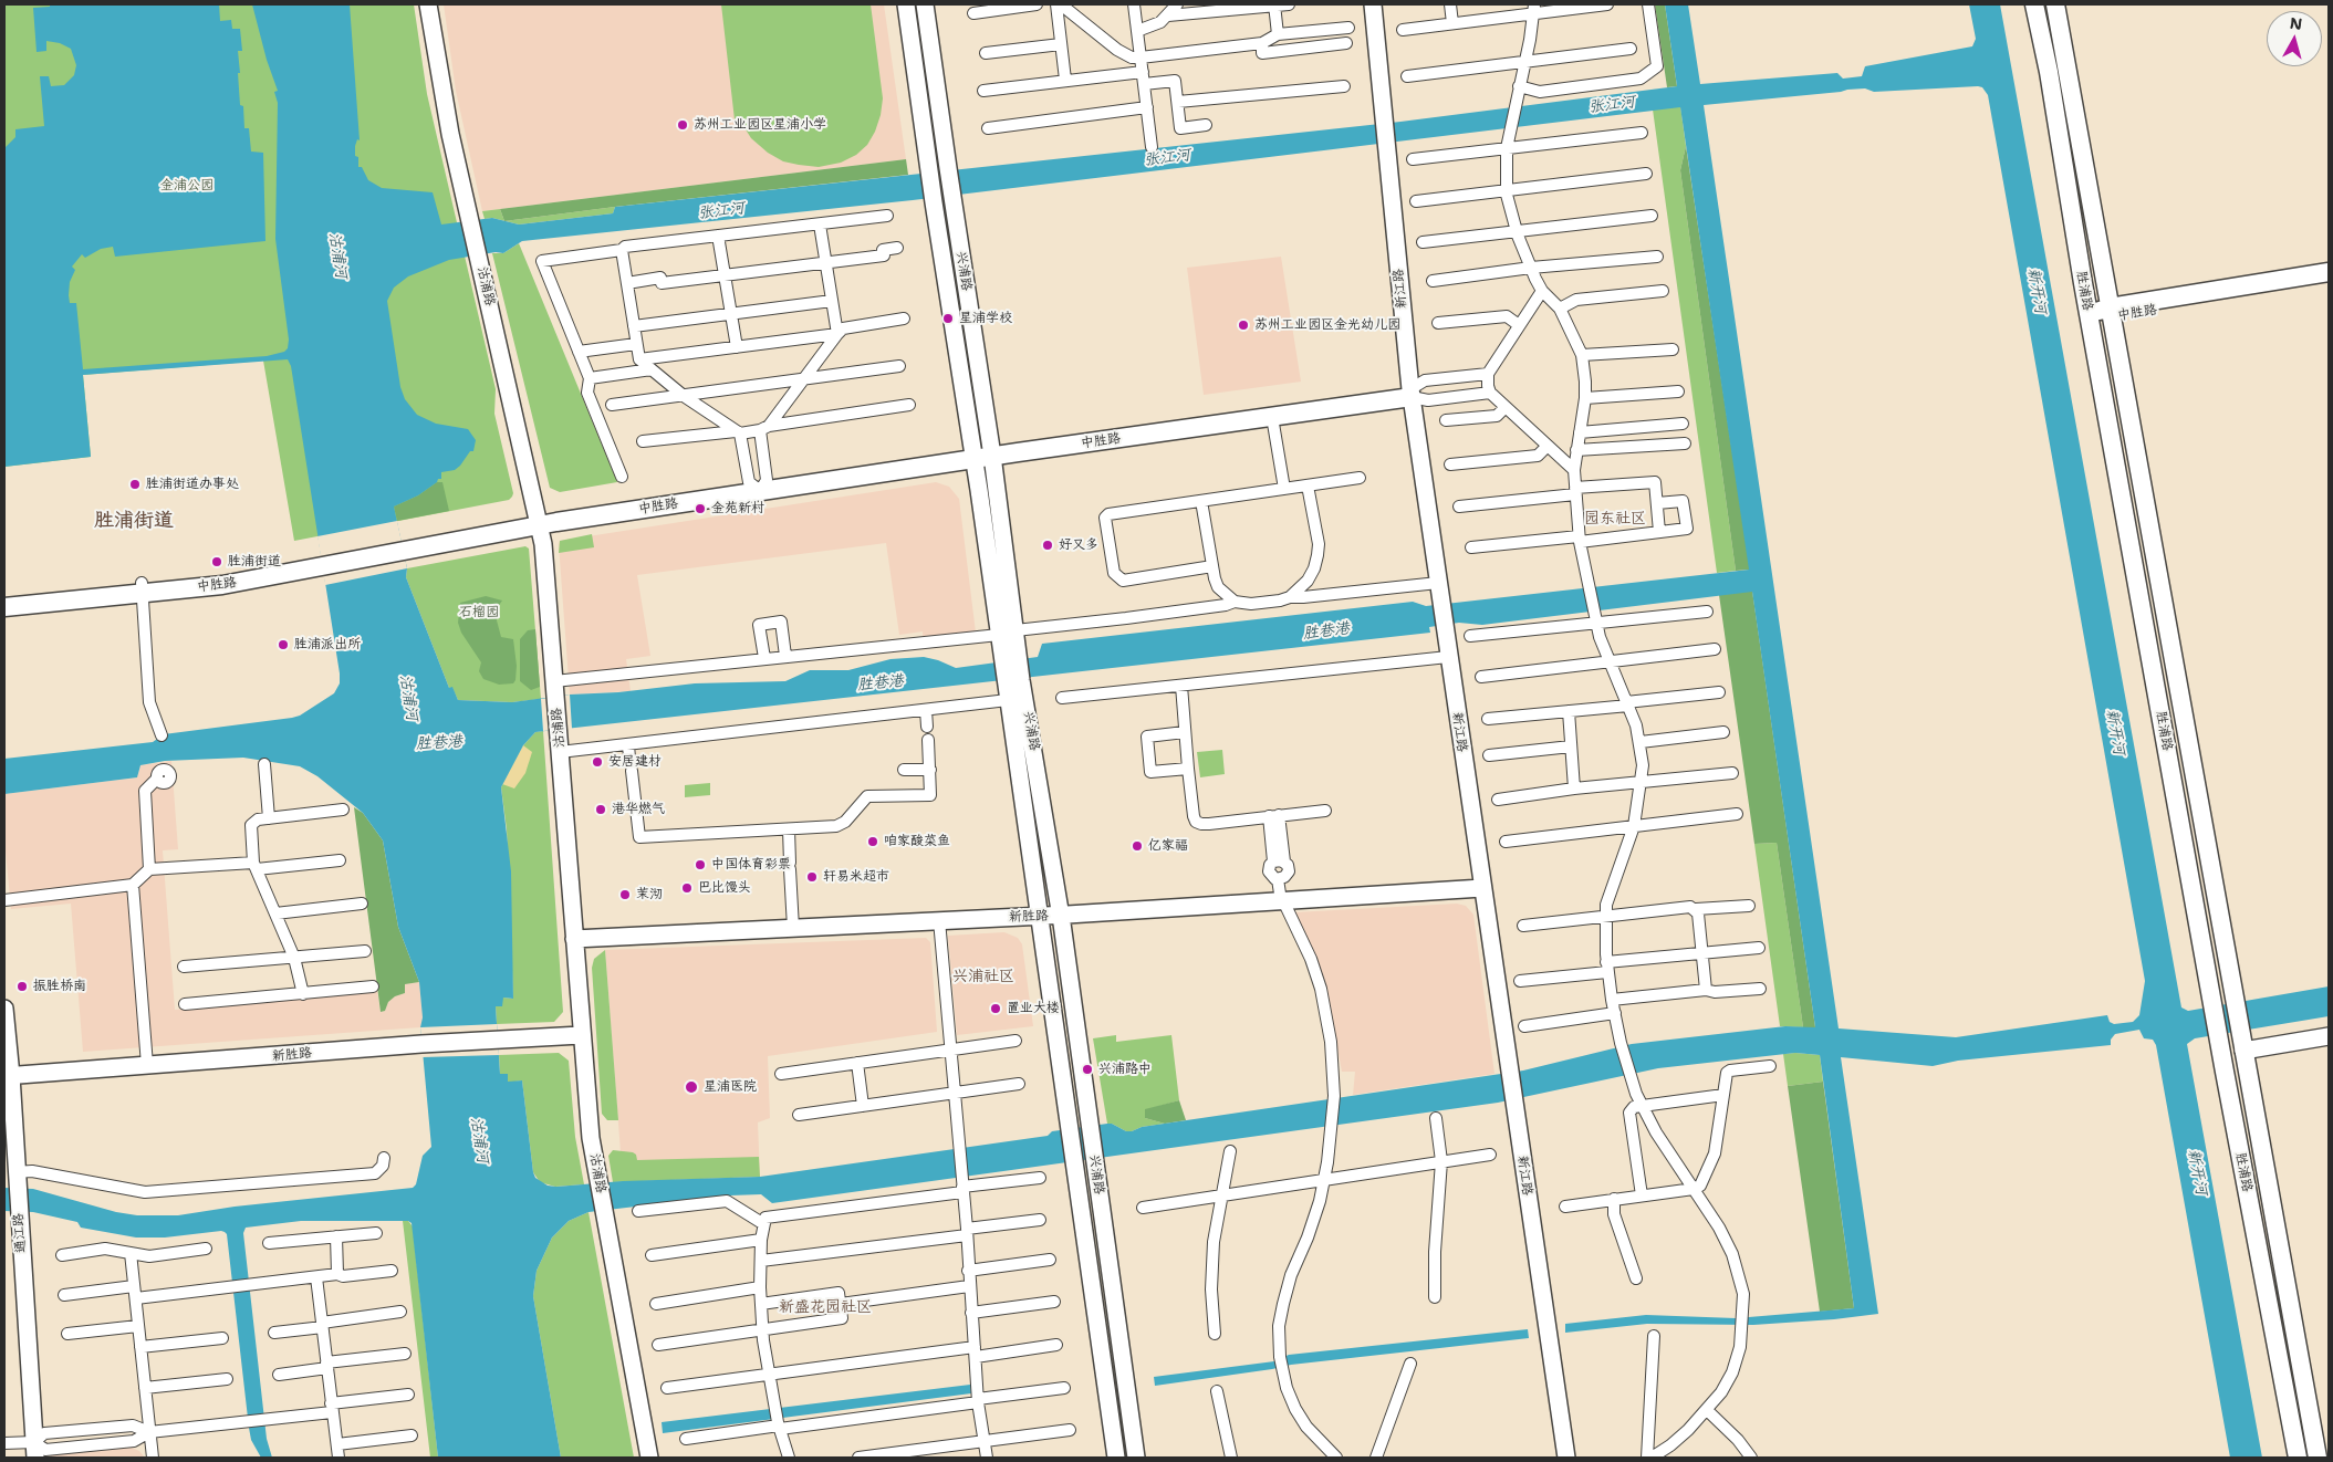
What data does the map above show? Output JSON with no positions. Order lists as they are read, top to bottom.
{
  "streets": {
    "main road": ["胜浦路", "中胜路"],
    "street": [
      "兴浦路",
      "沽浦路",
      "新江路",
      "新胜路",
      "通江路"
    ]
  },
  "crossings": [
    ["兴浦路", "中胜路"],
    ["兴浦路", "新胜路"],
    ["沽浦路", "中胜路"],
    ["沽浦路", "新胜路"],
    ["新江路", "中胜路"],
    ["新江路", "新胜路"],
    ["胜浦路", "中胜路"],
    ["新胜路", "通江路"]
  ],
  "districts": [
    "园东社区",
    "胜浦街道",
    "兴浦社区",
    "新盛花园社区"
  ],
  "water": [
    "张江河",
    "沽浦河",
    "新开河",
    "胜巷港"
  ],
  "parks": ["金浦公园", "石榴园"],
  "places": [
    "苏州工业园区星浦小学",
    "星浦学校",
    "苏州工业园区金光幼儿园",
    "胜浦街道办事处",
    "金苑新村",
    "好又多",
    "胜浦街道",
    "胜浦派出所",
    "安居建材",
    "港华燃气",
    "咱家酸菜鱼",
    "亿家福",
    "中国体育彩票",
    "轩易米超市",
    "巴比馒头",
    "茉沏",
    "振胜桥南",
    "置业大楼",
    "兴浦路中",
    "星浦医院"
  ],
  "north": "top"
}
